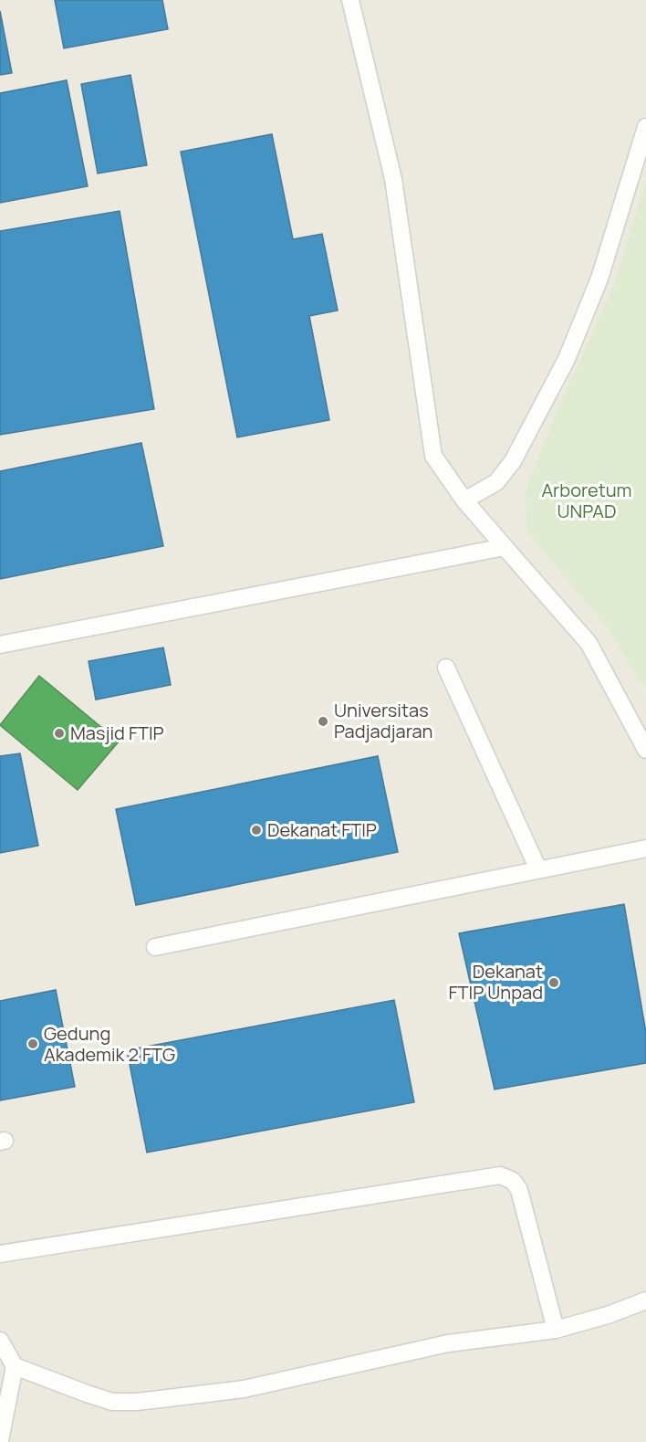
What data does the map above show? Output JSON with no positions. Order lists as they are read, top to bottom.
{
  "parks": ["Arboretum UNPAD"],
  "places": [
    "Universitas Padjadjaran",
    "Masjid FTIP",
    "Dekanat FTIP",
    "Dekanat FTIP Unpad",
    "Gedung Akademik 2 FTG"
  ]
}
